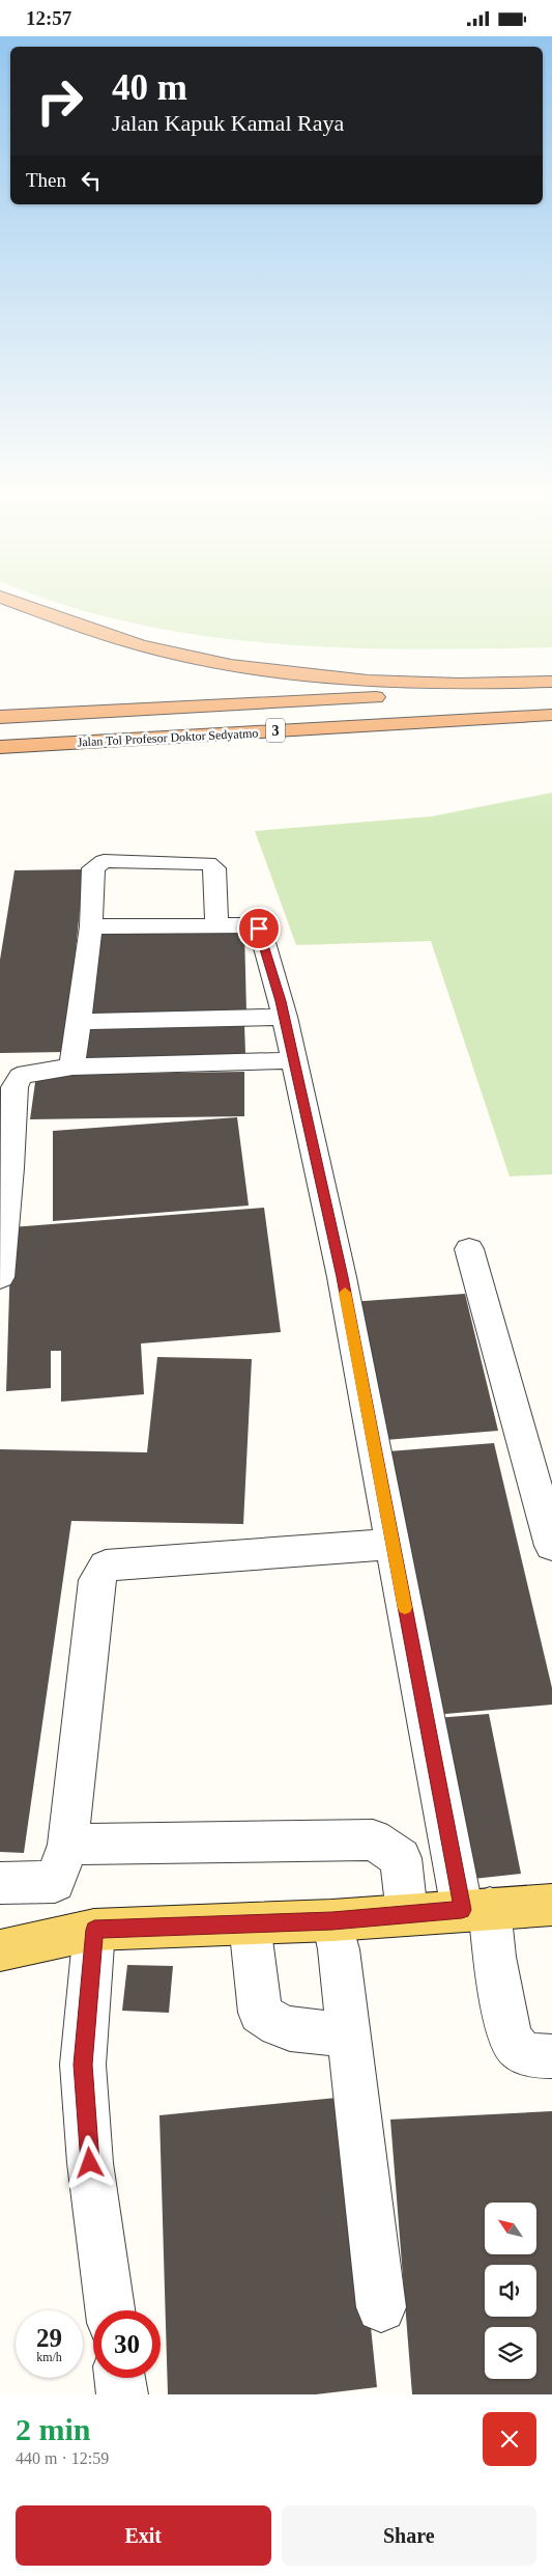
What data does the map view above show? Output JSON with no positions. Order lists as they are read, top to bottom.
{
  "streets": {
    "highway": ["3", "Jalan Tol Profesor Doktor Sedyatmo"]
  },
  "north": "top left",
  "page": {
    "status": "12:57",
    "turn": ["40 m", "Jalan Kapuk Kamal Raya"],
    "then": "Then",
    "speed": "29 km/h",
    "limit": "30",
    "heading": ["2 min", "440 m · 12:59"],
    "buttons": ["Exit", "Share"]
  }
}
